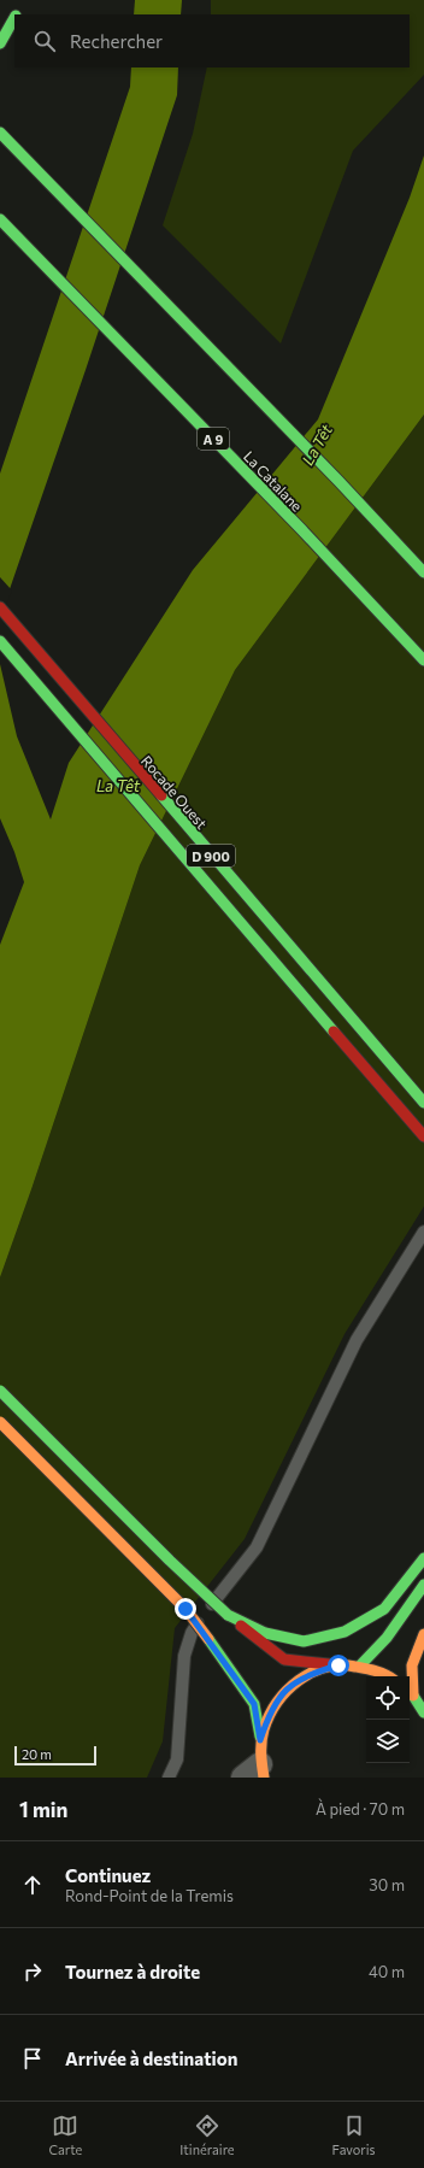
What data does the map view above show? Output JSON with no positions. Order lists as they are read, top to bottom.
{
  "streets": {
    "main road": [
      "A 9",
      "La Catalane",
      "Rocade Ouest",
      "D 900"
    ]
  },
  "water": ["La Têt"],
  "scale_bar": "20 m",
  "page": {
    "search": "Rechercher",
    "scale": "20 m",
    "heading": ["1 min", "À pied · 70 m"],
    "list": [
      ["Continuez", "Rond-Point de la Tremis", "30 m"],
      ["Tournez à droite", "40 m"],
      "Arrivée à destination"
    ],
    "nav": ["Carte", "Itinéraire", "Favoris"]
  }
}
